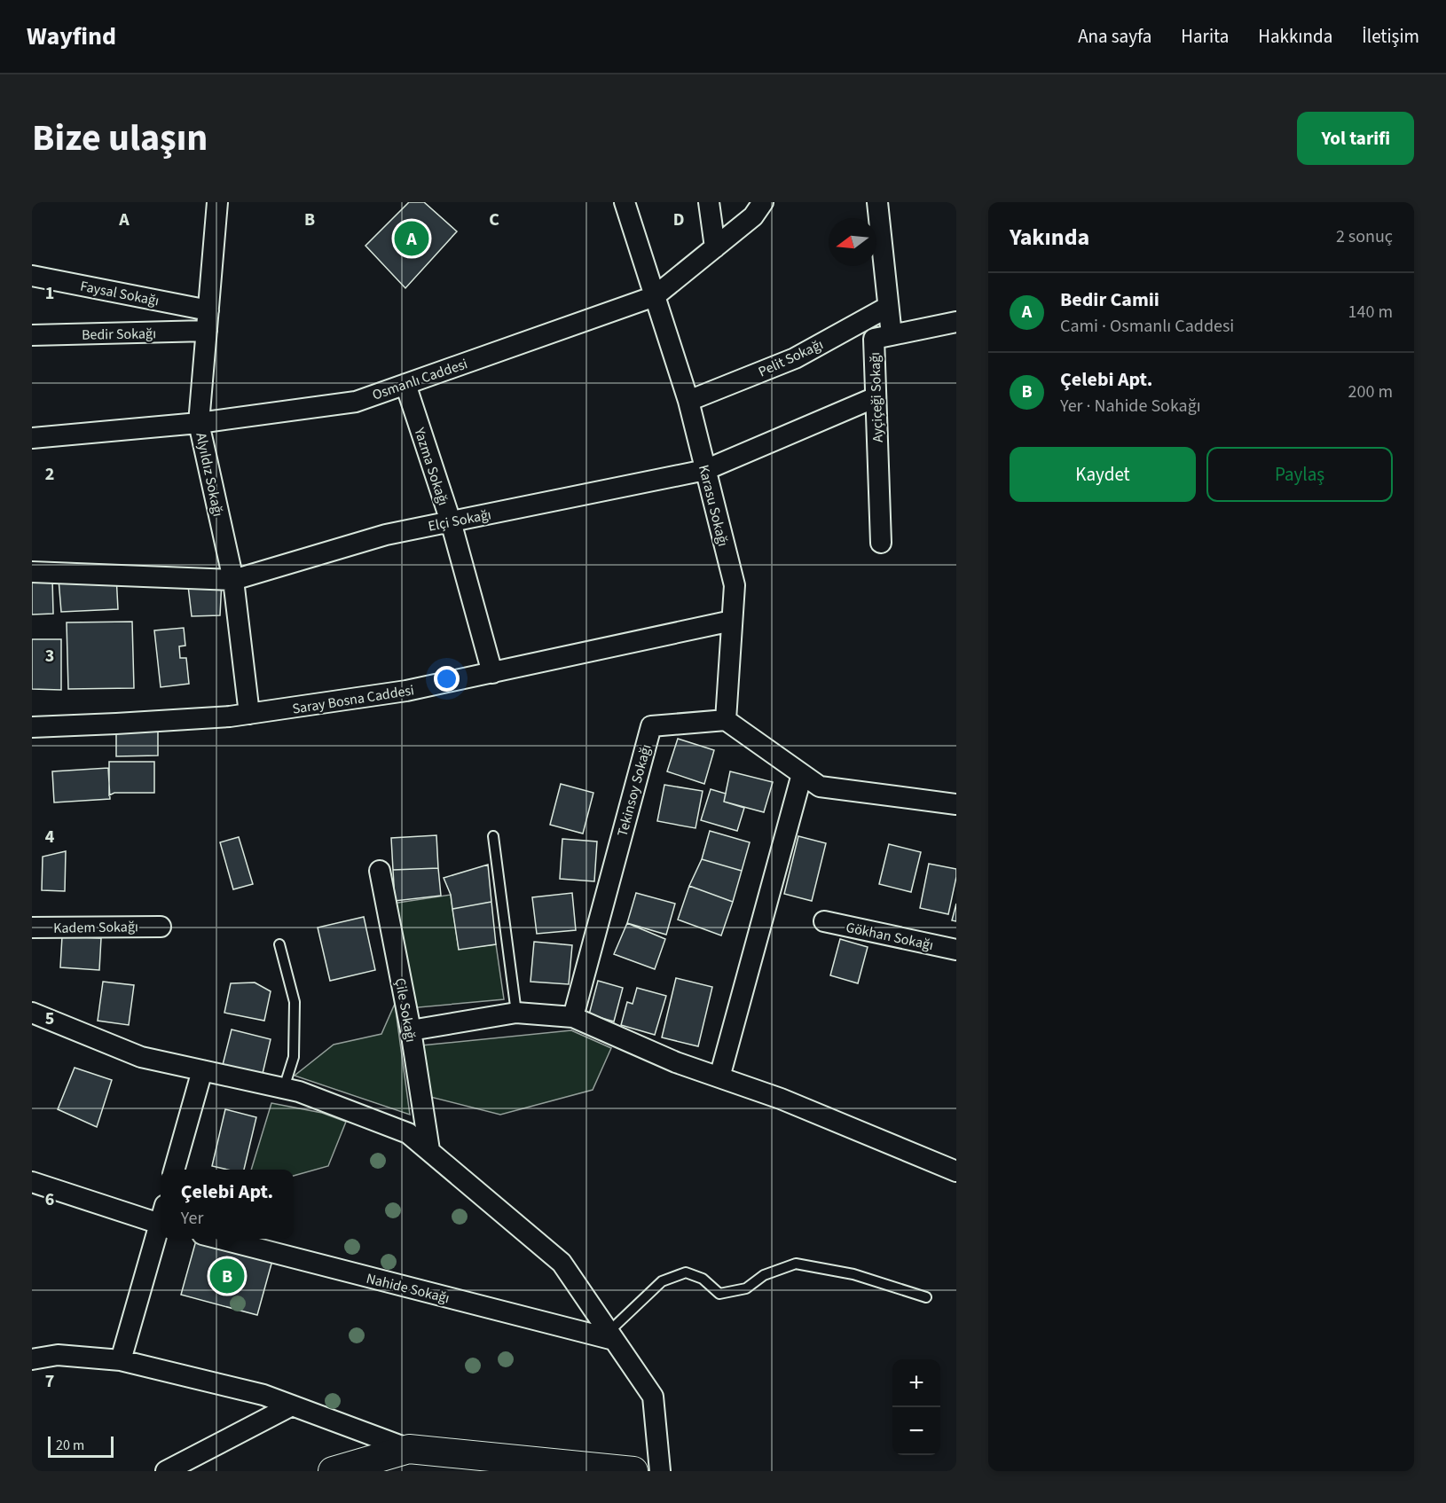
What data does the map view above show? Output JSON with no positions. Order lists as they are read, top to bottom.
{
  "streets": {
    "street": [
      "Faysal Sokağı",
      "Bedir Sokağı",
      "Pelit Sokağı",
      "Osmanlı Caddesi",
      "Ayçiçeği Sokağı",
      "Yazma Sokağı",
      "Alyıldız Sokağı",
      "Karasu Sokağı",
      "Elçi Sokağı",
      "Saray Bosna Caddesi",
      "Tekinsoy Sokağı",
      "Kadem Sokağı",
      "Gökhan Sokağı",
      "Çile Sokağı",
      "Nahide Sokağı"
    ]
  },
  "crossings": [
    ["Faysal Sokağı", "Alyıldız Sokağı"],
    ["Bedir Sokağı", "Alyıldız Sokağı"],
    ["Pelit Sokağı", "Ayçiçeği Sokağı"],
    ["Pelit Sokağı", "Karasu Sokağı"],
    ["Osmanlı Caddesi", "Yazma Sokağı"],
    ["Osmanlı Caddesi", "Alyıldız Sokağı"],
    ["Osmanlı Caddesi", "Karasu Sokağı"],
    ["Ayçiçeği Sokağı", "Elçi Sokağı"],
    ["Yazma Sokağı", "Elçi Sokağı"],
    ["Yazma Sokağı", "Saray Bosna Caddesi"],
    ["Alyıldız Sokağı", "Elçi Sokağı"],
    ["Alyıldız Sokağı", "Saray Bosna Caddesi"],
    ["Karasu Sokağı", "Elçi Sokağı"],
    ["Karasu Sokağı", "Saray Bosna Caddesi"],
    ["Karasu Sokağı", "Tekinsoy Sokağı"]
  ],
  "scale_bar": "20 m",
  "north": "left",
  "page": {
    "header": "Wayfind",
    "nav": [
      "Ana sayfa",
      "Harita",
      "Hakkında",
      "İletişim"
    ],
    "title": "Bize ulaşın",
    "buttons": [
      "Yol tarifi",
      ["Kaydet", "Paylaş"]
    ],
    "heading": ["Yakında", "2 sonuç"],
    "pins": ["A", "B"],
    "list": [
      {
        "mark": "A",
        "name": "Bedir Camii",
        "note": "Cami · Osmanlı Caddesi",
        "value": "140 m"
      },
      {
        "mark": "B",
        "name": "Çelebi Apt.",
        "note": "Yer · Nahide Sokağı",
        "value": "200 m"
      }
    ],
    "popup": ["Çelebi Apt.", "Yer"],
    "map_buttons": ["+", "−"],
    "scale": "20 m"
  },
  "grid": {
    "columns": [
      "A",
      "B",
      "C",
      "D"
    ],
    "rows": [
      "1",
      "2",
      "3",
      "4",
      "5",
      "6",
      "7"
    ]
  }
}
